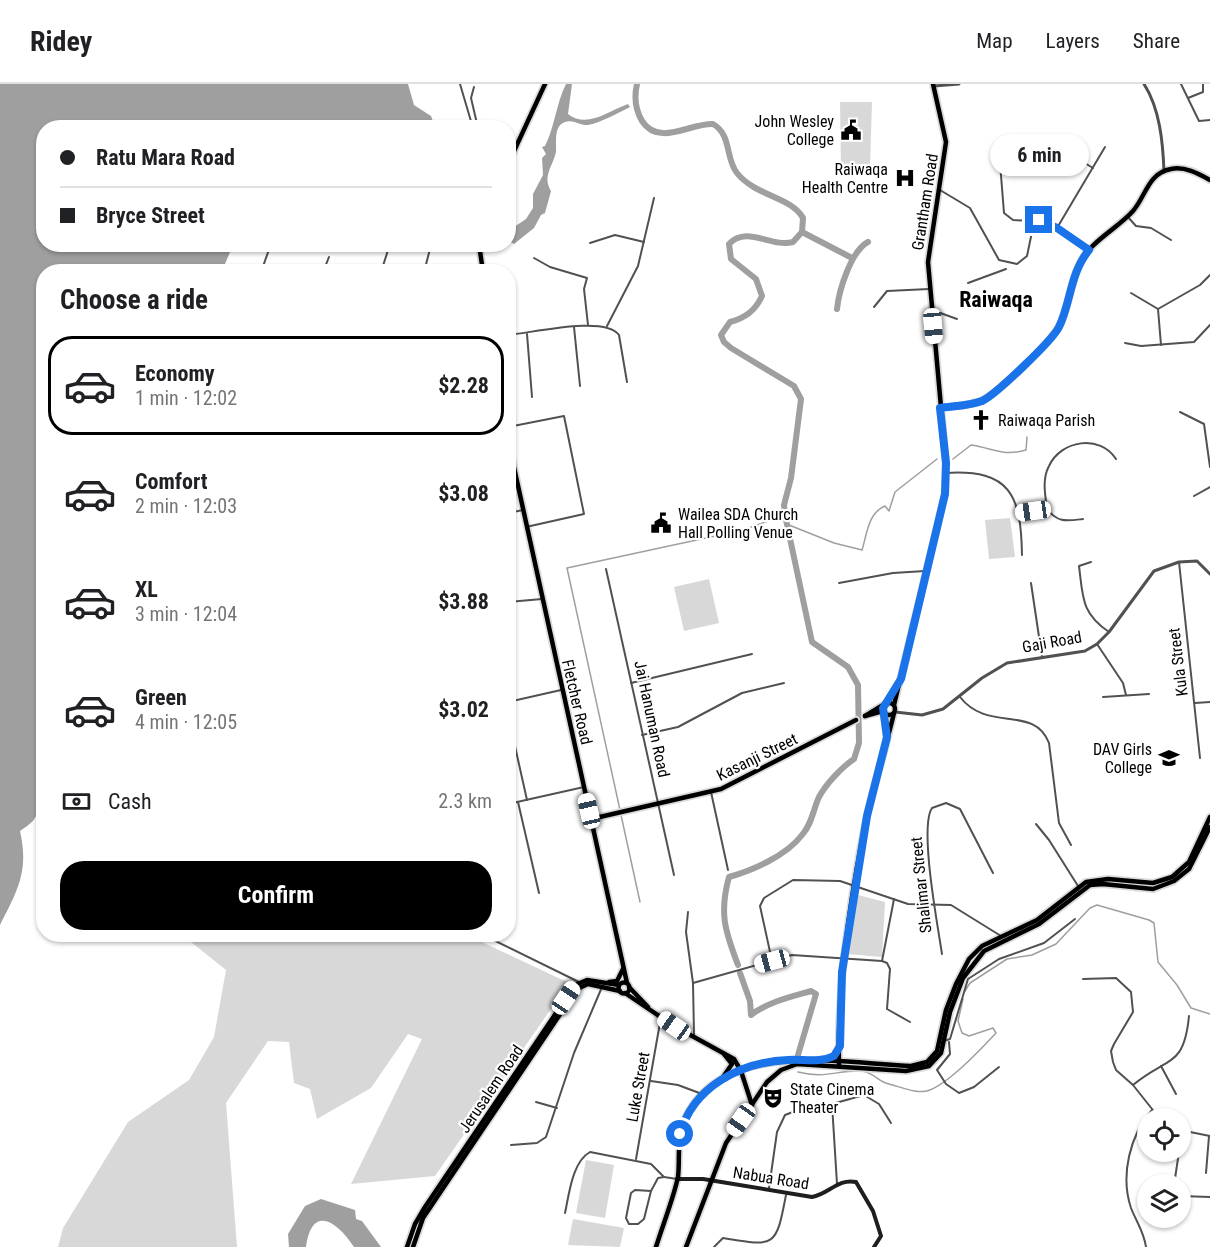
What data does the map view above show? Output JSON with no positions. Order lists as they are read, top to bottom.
{
  "streets": {
    "main road": [
      "Grantham Road",
      "Fletcher Road",
      "Kasanji Street",
      "Jerusalem Road",
      "Nabua Road"
    ],
    "street": [
      "Gaji Road",
      "Kula Street",
      "Jai Hanuman Road",
      "Shalimar Street",
      "Luke Street"
    ]
  },
  "crossings": [
    ["Grantham Road", "Gaji Road"],
    ["Grantham Road", "Kasanji Street"],
    ["Gaji Road", "Kula Street"],
    ["Gaji Road", "Kasanji Street"],
    ["Fletcher Road", "Kasanji Street"],
    ["Jai Hanuman Road", "Kasanji Street"]
  ],
  "districts": ["Raiwaqa"],
  "places": {
    "public building": ["John Wesley College", "Wailea SDA Church Hall Polling Venue"],
    "hospital": ["Raiwaqa Health Centre"],
    "church": ["Raiwaqa Parish"],
    "school or university": ["DAV Girls College"],
    "theatre": ["State Cinema Theater"]
  },
  "page": {
    "header": "Ridey",
    "nav": ["Map", "Layers", "Share"],
    "banner": ["Ratu Mara Road", "Bryce Street"],
    "bubble": "6 min",
    "heading": "Choose a ride",
    "list": [
      {
        "name": "Economy",
        "note": "1 min · 12:02",
        "value": "$2.28"
      },
      {
        "name": "Comfort",
        "note": "2 min · 12:03",
        "value": "$3.08"
      },
      {
        "name": "XL",
        "note": "3 min · 12:04",
        "value": "$3.88"
      },
      {
        "name": "Green",
        "note": "4 min · 12:05",
        "value": "$3.02"
      }
    ],
    "pay": ["Cash", "2.3 km"],
    "buttons": "Confirm"
  }
}
